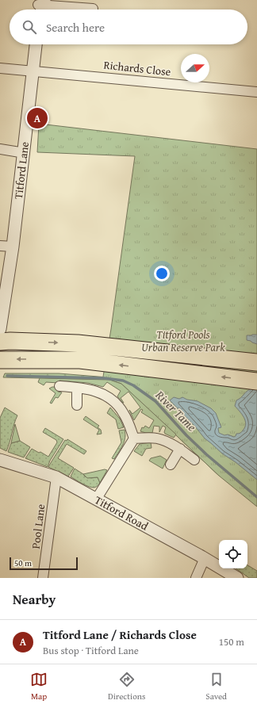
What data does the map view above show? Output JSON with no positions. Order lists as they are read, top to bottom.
{
  "streets": {
    "street": [
      "Richards Close",
      "Titford Lane",
      "Titford Road",
      "Pool Lane"
    ]
  },
  "crossings": [
    ["Richards Close", "Titford Lane"],
    ["Titford Road", "Pool Lane"]
  ],
  "water": ["River Tame"],
  "parks": ["Titford Pools Urban Reserve Park"],
  "scale_bar": "50 m",
  "north": "right",
  "page": {
    "search": "Search here",
    "pins": "A",
    "scale": "50 m",
    "heading": "Nearby",
    "list": [
      {
        "mark": "A",
        "name": "Titford Lane / Richards Close",
        "note": "Bus stop · Titford Lane",
        "value": "150 m"
      }
    ],
    "nav": ["Map", "Directions", "Saved"]
  }
}
